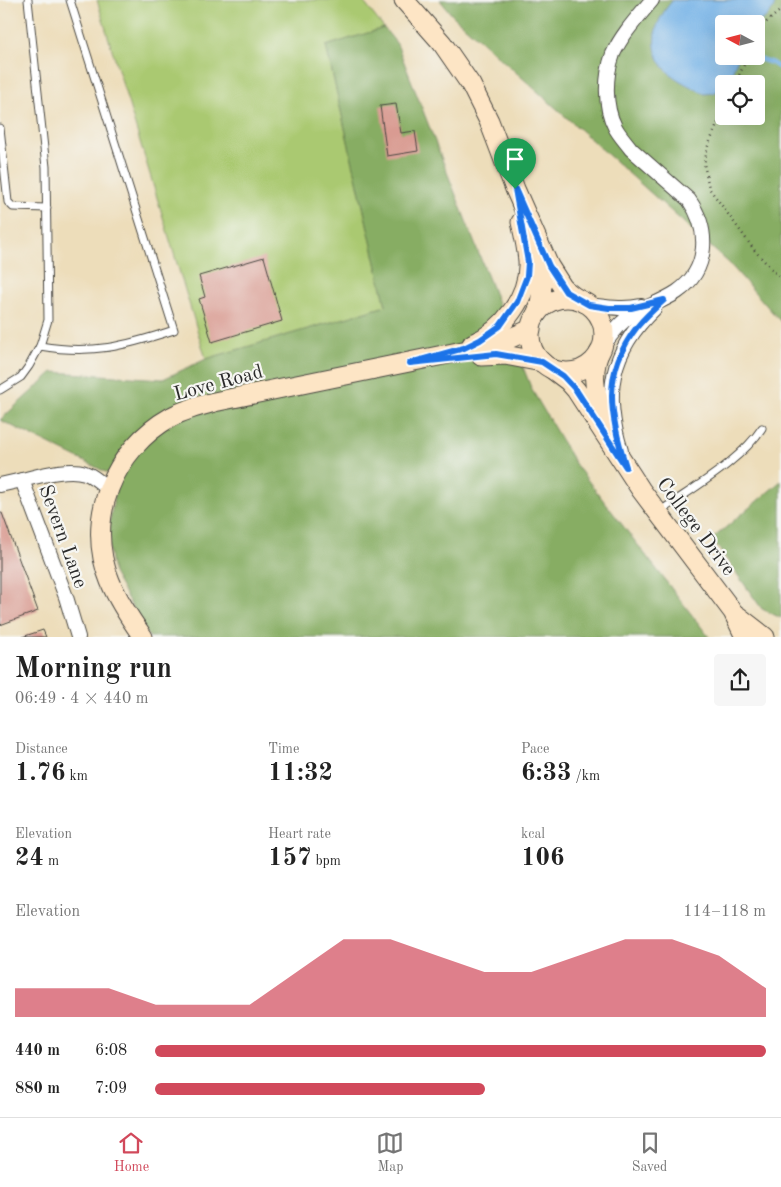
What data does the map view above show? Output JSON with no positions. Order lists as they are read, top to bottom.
{
  "streets": {
    "main road": ["Love Road", "College Drive"],
    "street": ["Severn Lane"]
  },
  "crossings": [
    ["Love Road", "College Drive"],
    ["Love Road", "Severn Lane"]
  ],
  "north": "left",
  "page": {
    "heading": ["Morning run", "06:49 · 4 × 440 m"],
    "stats": [
      ["Distance", "1.76 km"],
      ["Time", "11:32"],
      ["Pace", "6:33 /km"],
      ["Elevation", "24 m"],
      ["Heart rate", "157 bpm"],
      ["kcal", "106"]
    ],
    "chart": ["Elevation", "114–118 m"],
    "list": [
      {
        "name": "440 m",
        "note": "6:08"
      },
      {
        "name": "880 m",
        "note": "7:09"
      }
    ],
    "tabs": ["Home", "Map", "Saved"]
  }
}
